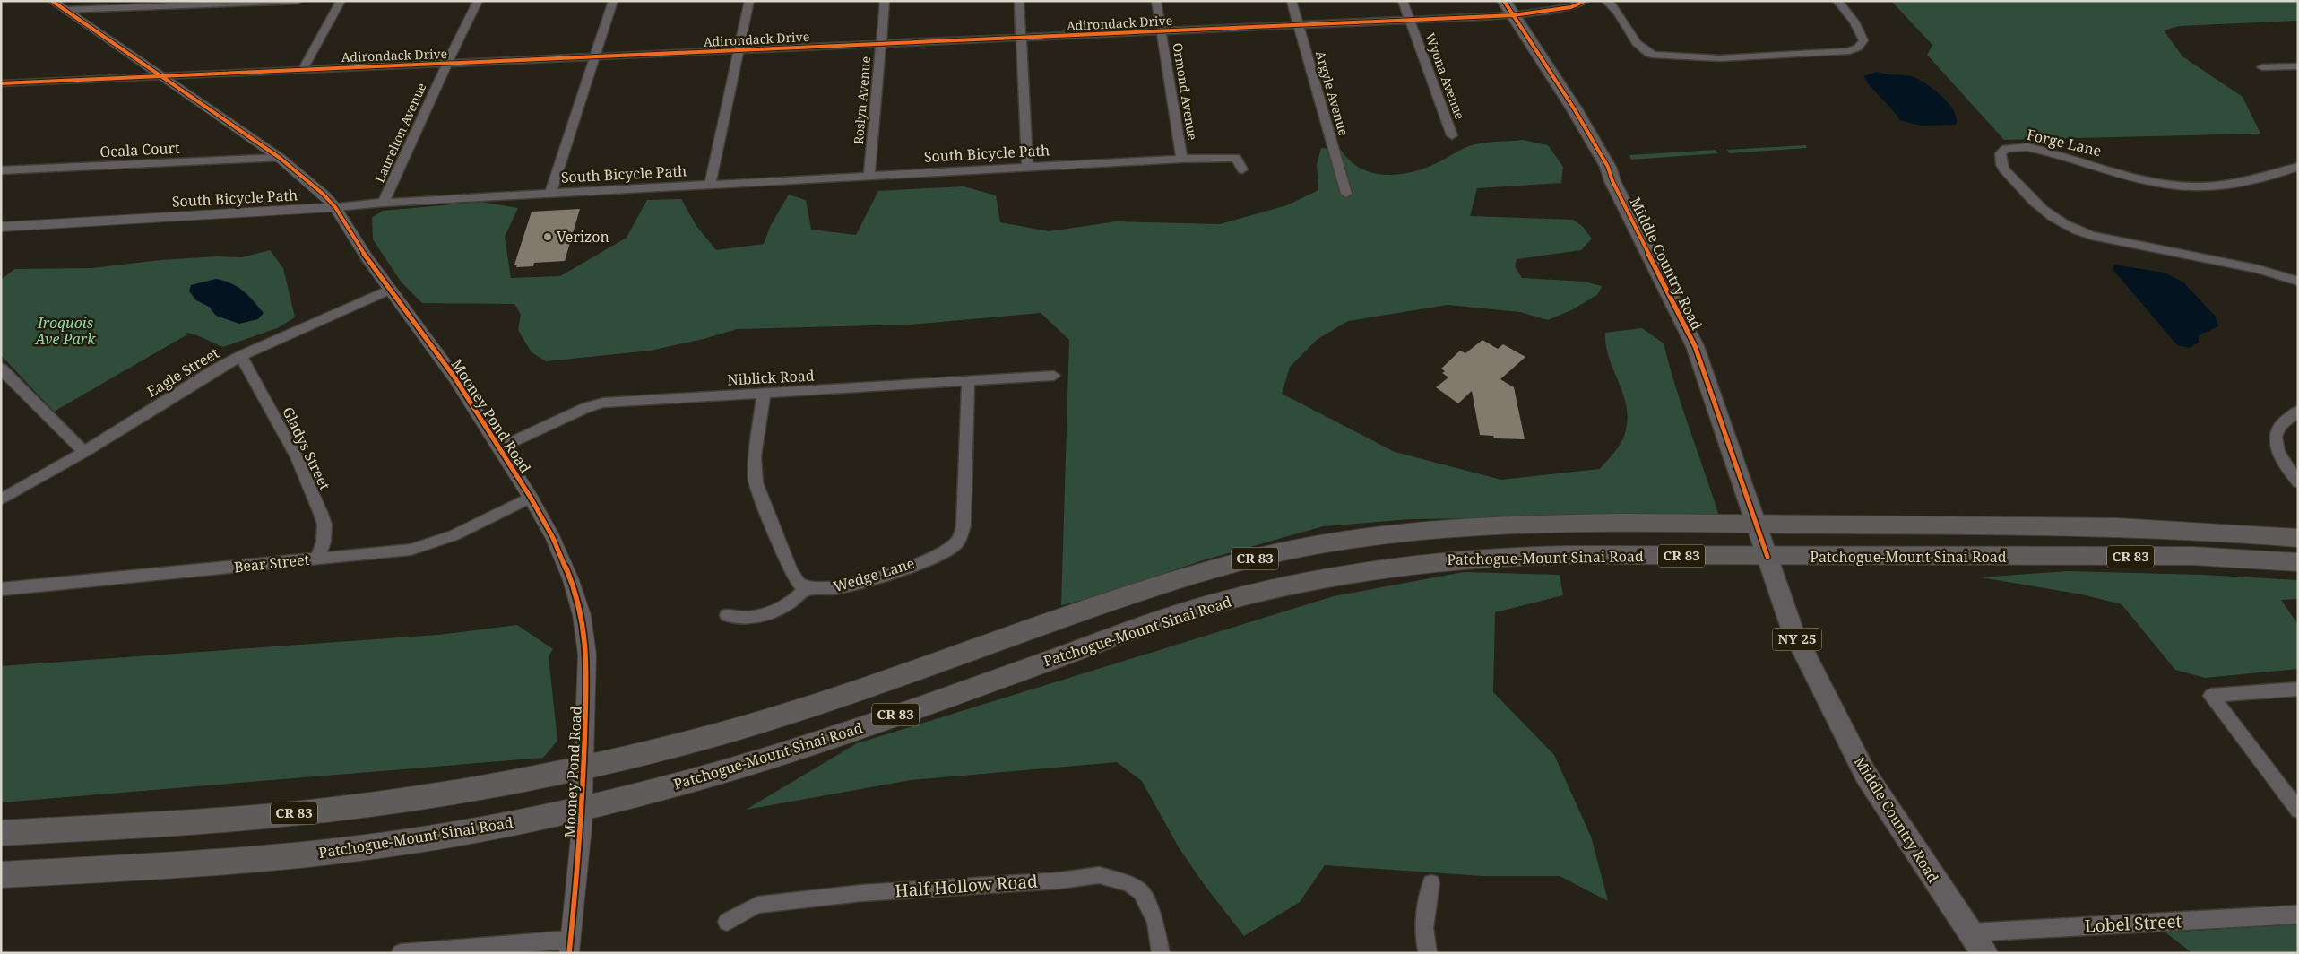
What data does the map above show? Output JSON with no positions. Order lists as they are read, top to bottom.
{
  "streets": {
    "highway": ["CR 83", "Patchogue-Mount Sinai Road"],
    "main road": ["Middle Country Road", "NY 25"],
    "street": [
      "Adirondack Drive",
      "Wyona Avenue",
      "Ormond Avenue",
      "Argyle Avenue",
      "Roslyn Avenue",
      "Laurelton Avenue",
      "Forge Lane",
      "Ocala Court",
      "South Bicycle Path",
      "Eagle Street",
      "Niblick Road",
      "Mooney Pond Road",
      "Gladys Street",
      "Bear Street",
      "Wedge Lane",
      "Half Hollow Road",
      "Lobel Street"
    ]
  },
  "crossings": [
    ["Adirondack Drive", "Wyona Avenue"],
    ["Adirondack Drive", "Ormond Avenue"],
    ["Adirondack Drive", "Argyle Avenue"],
    ["Adirondack Drive", "Roslyn Avenue"],
    ["Adirondack Drive", "Laurelton Avenue"],
    ["Adirondack Drive", "Middle Country Road"],
    ["Adirondack Drive", "Mooney Pond Road"],
    ["Ormond Avenue", "South Bicycle Path"],
    ["Roslyn Avenue", "South Bicycle Path"],
    ["Laurelton Avenue", "South Bicycle Path"],
    ["Ocala Court", "Mooney Pond Road"],
    ["South Bicycle Path", "Mooney Pond Road"],
    ["Middle Country Road", "CR 83"],
    ["Middle Country Road", "Patchogue-Mount Sinai Road"],
    ["Middle Country Road", "Lobel Street"],
    ["Eagle Street", "Mooney Pond Road"],
    ["Eagle Street", "Gladys Street"],
    ["Niblick Road", "Mooney Pond Road"],
    ["Niblick Road", "Wedge Lane"],
    ["Mooney Pond Road", "CR 83"],
    ["Mooney Pond Road", "Patchogue-Mount Sinai Road"],
    ["Mooney Pond Road", "Bear Street"],
    ["Gladys Street", "Bear Street"]
  ],
  "parks": ["Iroquois Ave Park"],
  "places": ["Verizon"]
}
